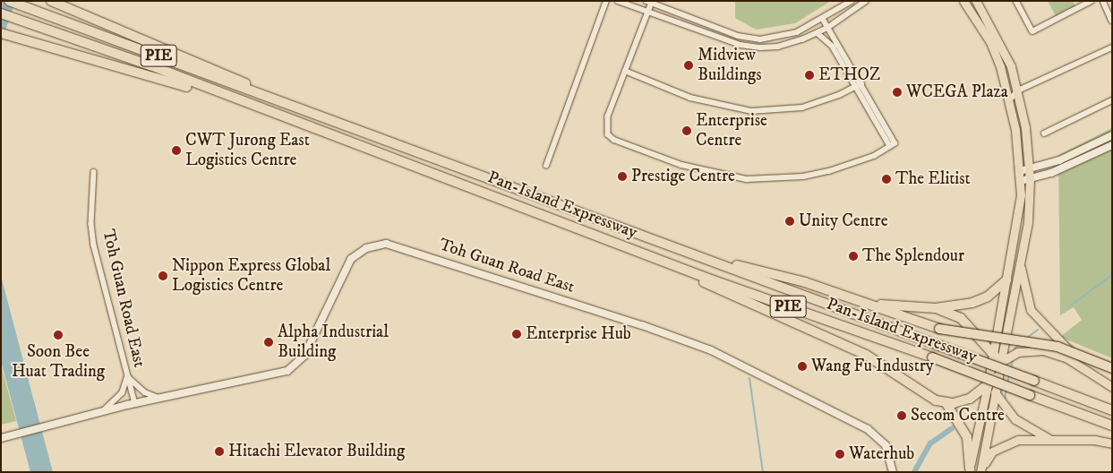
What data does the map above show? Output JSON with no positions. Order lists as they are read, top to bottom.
{
  "streets": {
    "highway": ["PIE", "Pan-Island Expressway"],
    "street": ["Toh Guan Road East"]
  },
  "places": [
    "Midview Buildings",
    "ETHOZ",
    "WCEGA Plaza",
    "Enterprise Centre",
    "CWT Jurong East Logistics Centre",
    "Prestige Centre",
    "The Elitist",
    "Unity Centre",
    "The Splendour",
    "Nippon Express Global Logistics Centre",
    "Enterprise Hub",
    "Soon Bee Huat Trading",
    "Alpha Industrial Building",
    "Wang Fu Industry",
    "Secom Centre",
    "Hitachi Elevator Building",
    "Waterhub"
  ]
}
